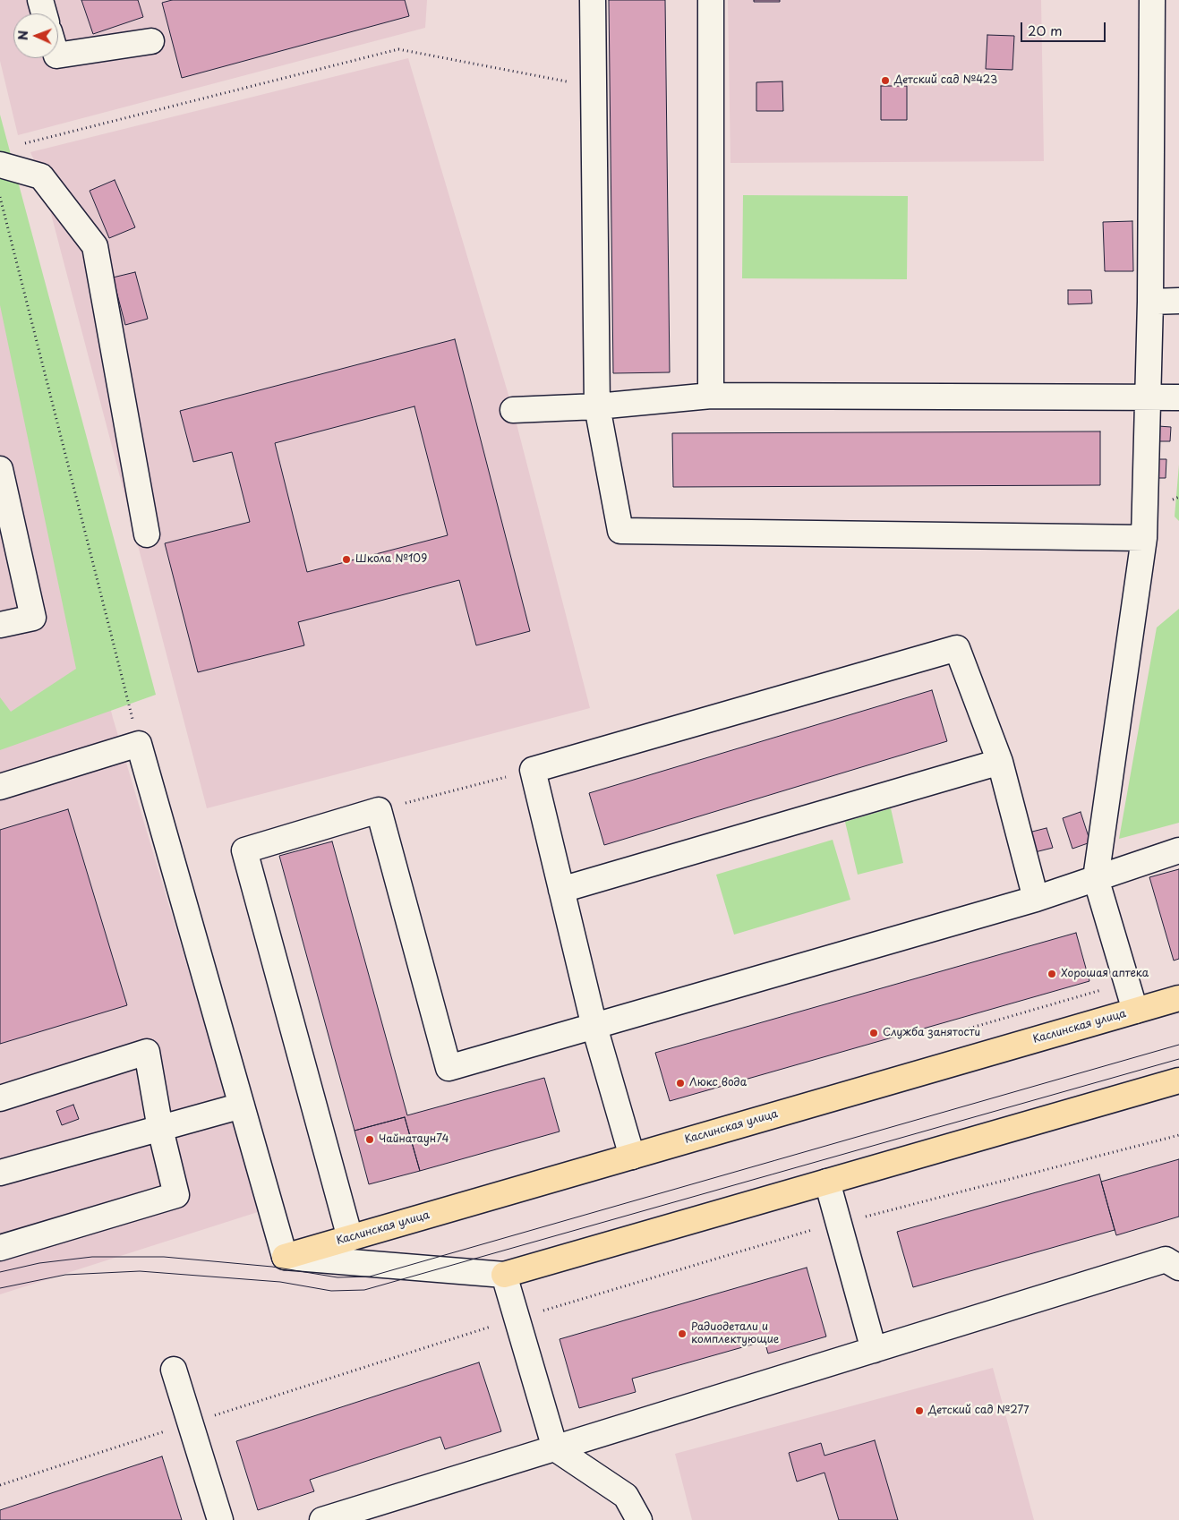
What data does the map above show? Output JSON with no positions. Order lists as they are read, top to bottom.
{
  "streets": {
    "main road": ["Каслинская улица"]
  },
  "places": [
    "Детский сад №423",
    "Школа №109",
    "Хорошая аптека",
    "Служба занятости",
    "Люкс вода",
    "Чайнатаун74",
    "Радиодетали и комплектующие",
    "Детский сад №277"
  ],
  "scale_bar": "20 m",
  "north": "left"
}
